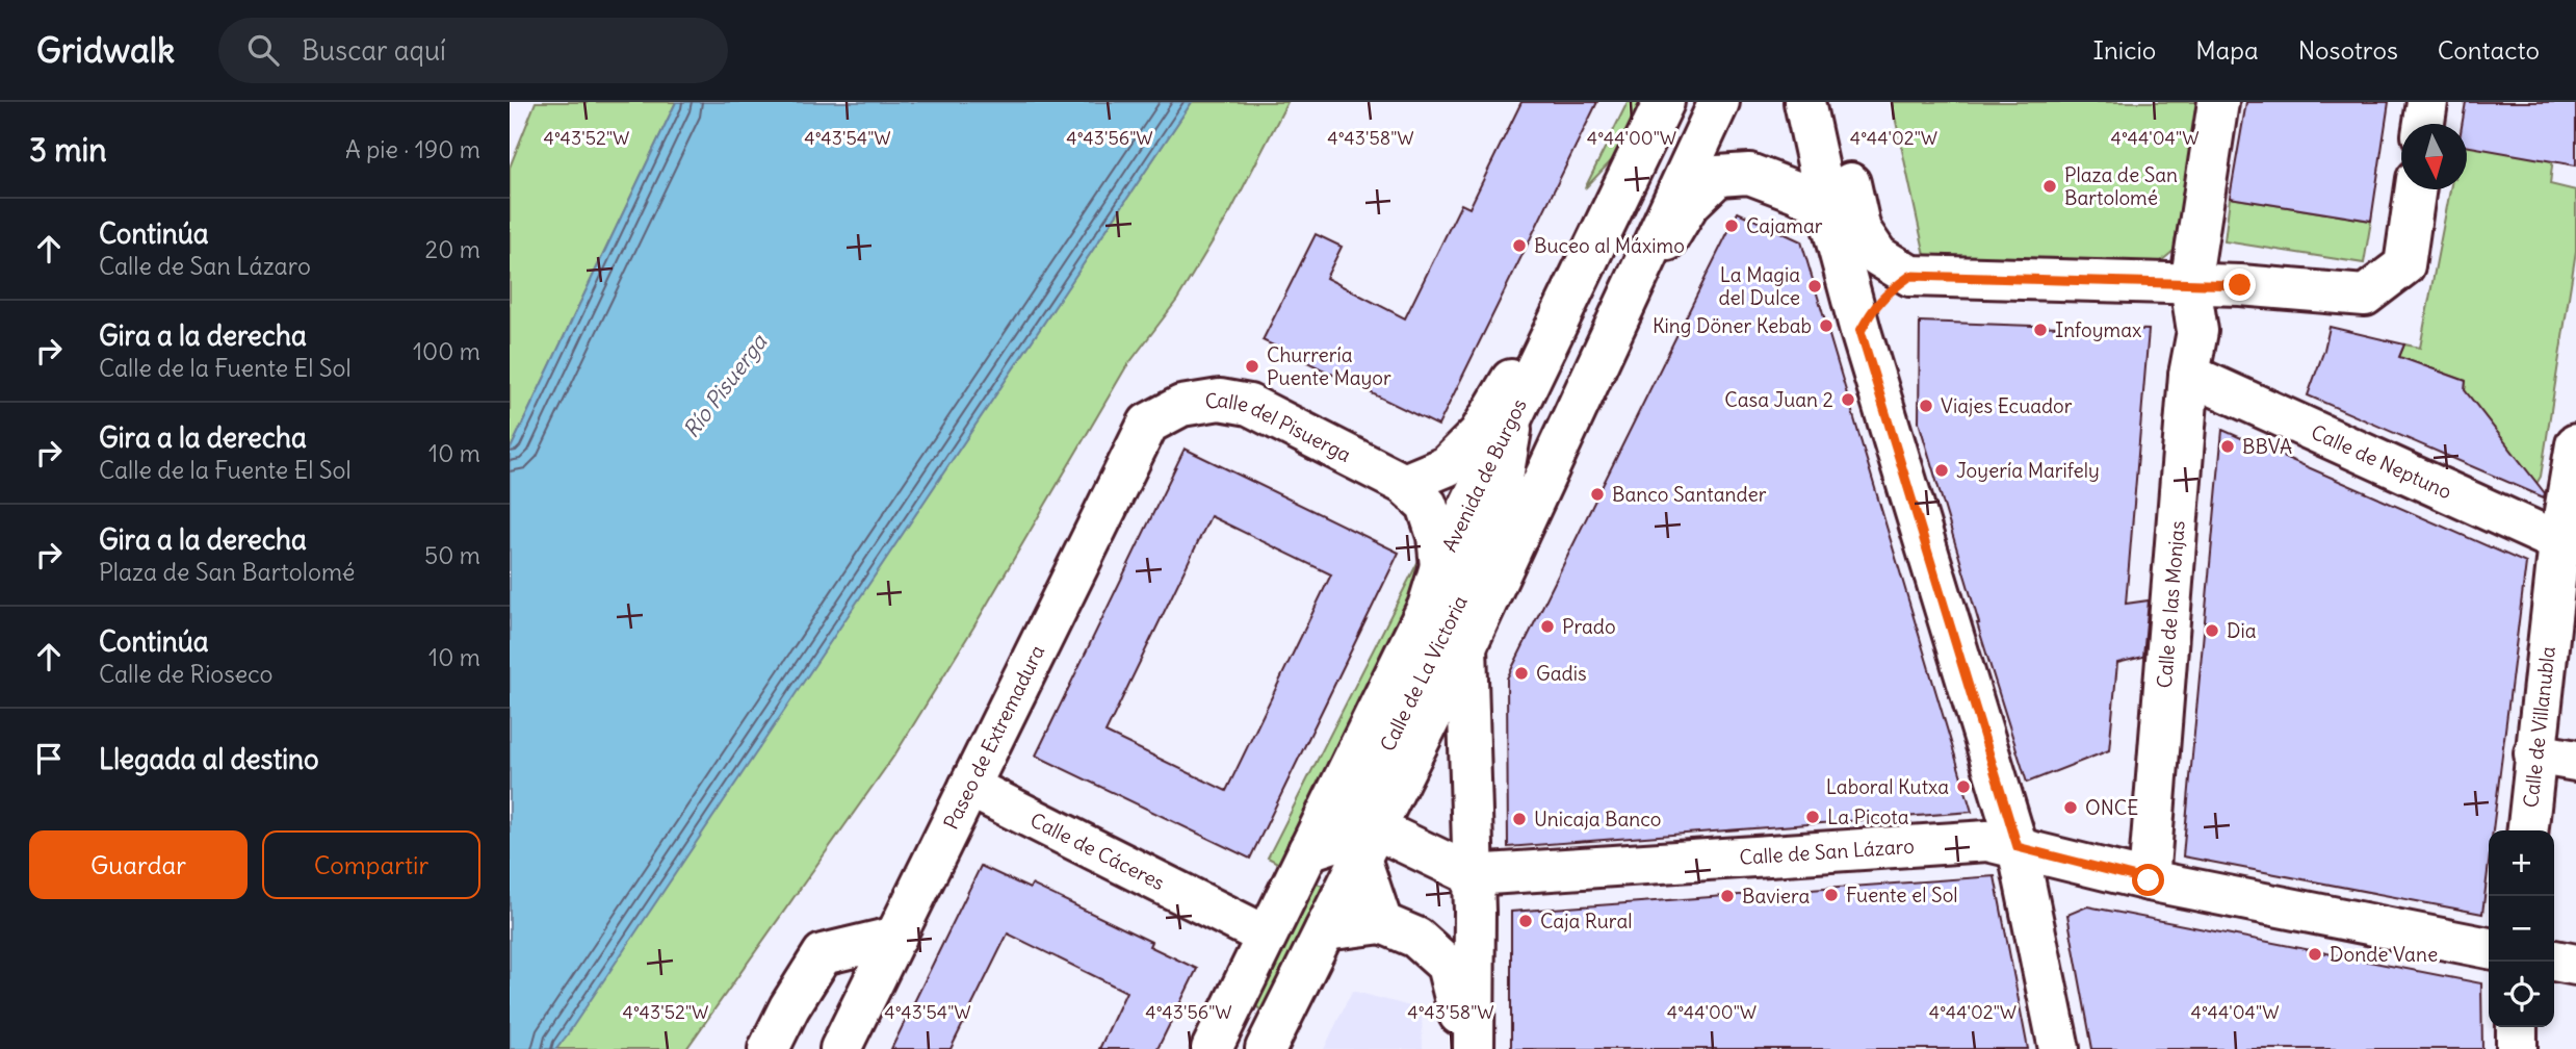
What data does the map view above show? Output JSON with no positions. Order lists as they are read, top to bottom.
{
  "streets": {
    "main road": [
      "Calle del Pisuerga",
      "Calle de Neptuno",
      "Avenida de Burgos",
      "Calle de las Monjas",
      "Calle de La Victoria",
      "Calle de Villanubla",
      "Paseo de Extremadura",
      "Calle de Cáceres",
      "Calle de San Lázaro"
    ]
  },
  "crossings": [
    ["Calle del Pisuerga", "Avenida de Burgos"],
    ["Calle del Pisuerga", "Paseo de Extremadura"],
    ["Calle de Neptuno", "Calle de las Monjas"],
    ["Calle de Neptuno", "Calle de Villanubla"],
    ["Avenida de Burgos", "Calle de La Victoria"],
    ["Avenida de Burgos", "Calle de Cáceres"],
    ["Calle de las Monjas", "Calle de San Lázaro"],
    ["Calle de La Victoria", "Calle de San Lázaro"],
    ["Paseo de Extremadura", "Calle de Cáceres"]
  ],
  "water": ["Río Pisuerga"],
  "places": [
    "Plaza de San Bartolomé",
    "Cajamar",
    "Buceo al Máximo",
    "La Magia del Dulce",
    "King Döner Kebab",
    "Infoymax",
    "Churrería Puente Mayor",
    "Casa Juan 2",
    "Viajes Ecuador",
    "BBVA",
    "Joyería Marifely",
    "Banco Santander",
    "Prado",
    "Dia",
    "Gadis",
    "Laboral Kutxa",
    "ONCE",
    "La Picota",
    "Unicaja Banco",
    "Fuente el Sol",
    "Baviera",
    "Caja Rural",
    "Donde Vane"
  ],
  "north": "bottom",
  "page": {
    "header": "Gridwalk",
    "search": "Buscar aquí",
    "nav": [
      "Inicio",
      "Mapa",
      "Nosotros",
      "Contacto"
    ],
    "heading": ["3 min", "A pie · 190 m"],
    "list": [
      ["Continúa", "Calle de San Lázaro", "20 m"],
      ["Gira a la derecha", "Calle de la Fuente El Sol", "100 m"],
      ["Gira a la derecha", "Calle de la Fuente El Sol", "10 m"],
      ["Gira a la derecha", "Plaza de San Bartolomé", "50 m"],
      ["Continúa", "Calle de Rioseco", "10 m"],
      "Llegada al destino"
    ],
    "buttons": ["Guardar", "Compartir"],
    "map_buttons": ["+", "−"]
  },
  "coordinates": [
    "4°43'52\"W",
    "4°43'54\"W",
    "4°43'56\"W",
    "4°43'58\"W",
    "4°44'00\"W",
    "4°44'02\"W",
    "4°44'04\"W"
  ]
}
